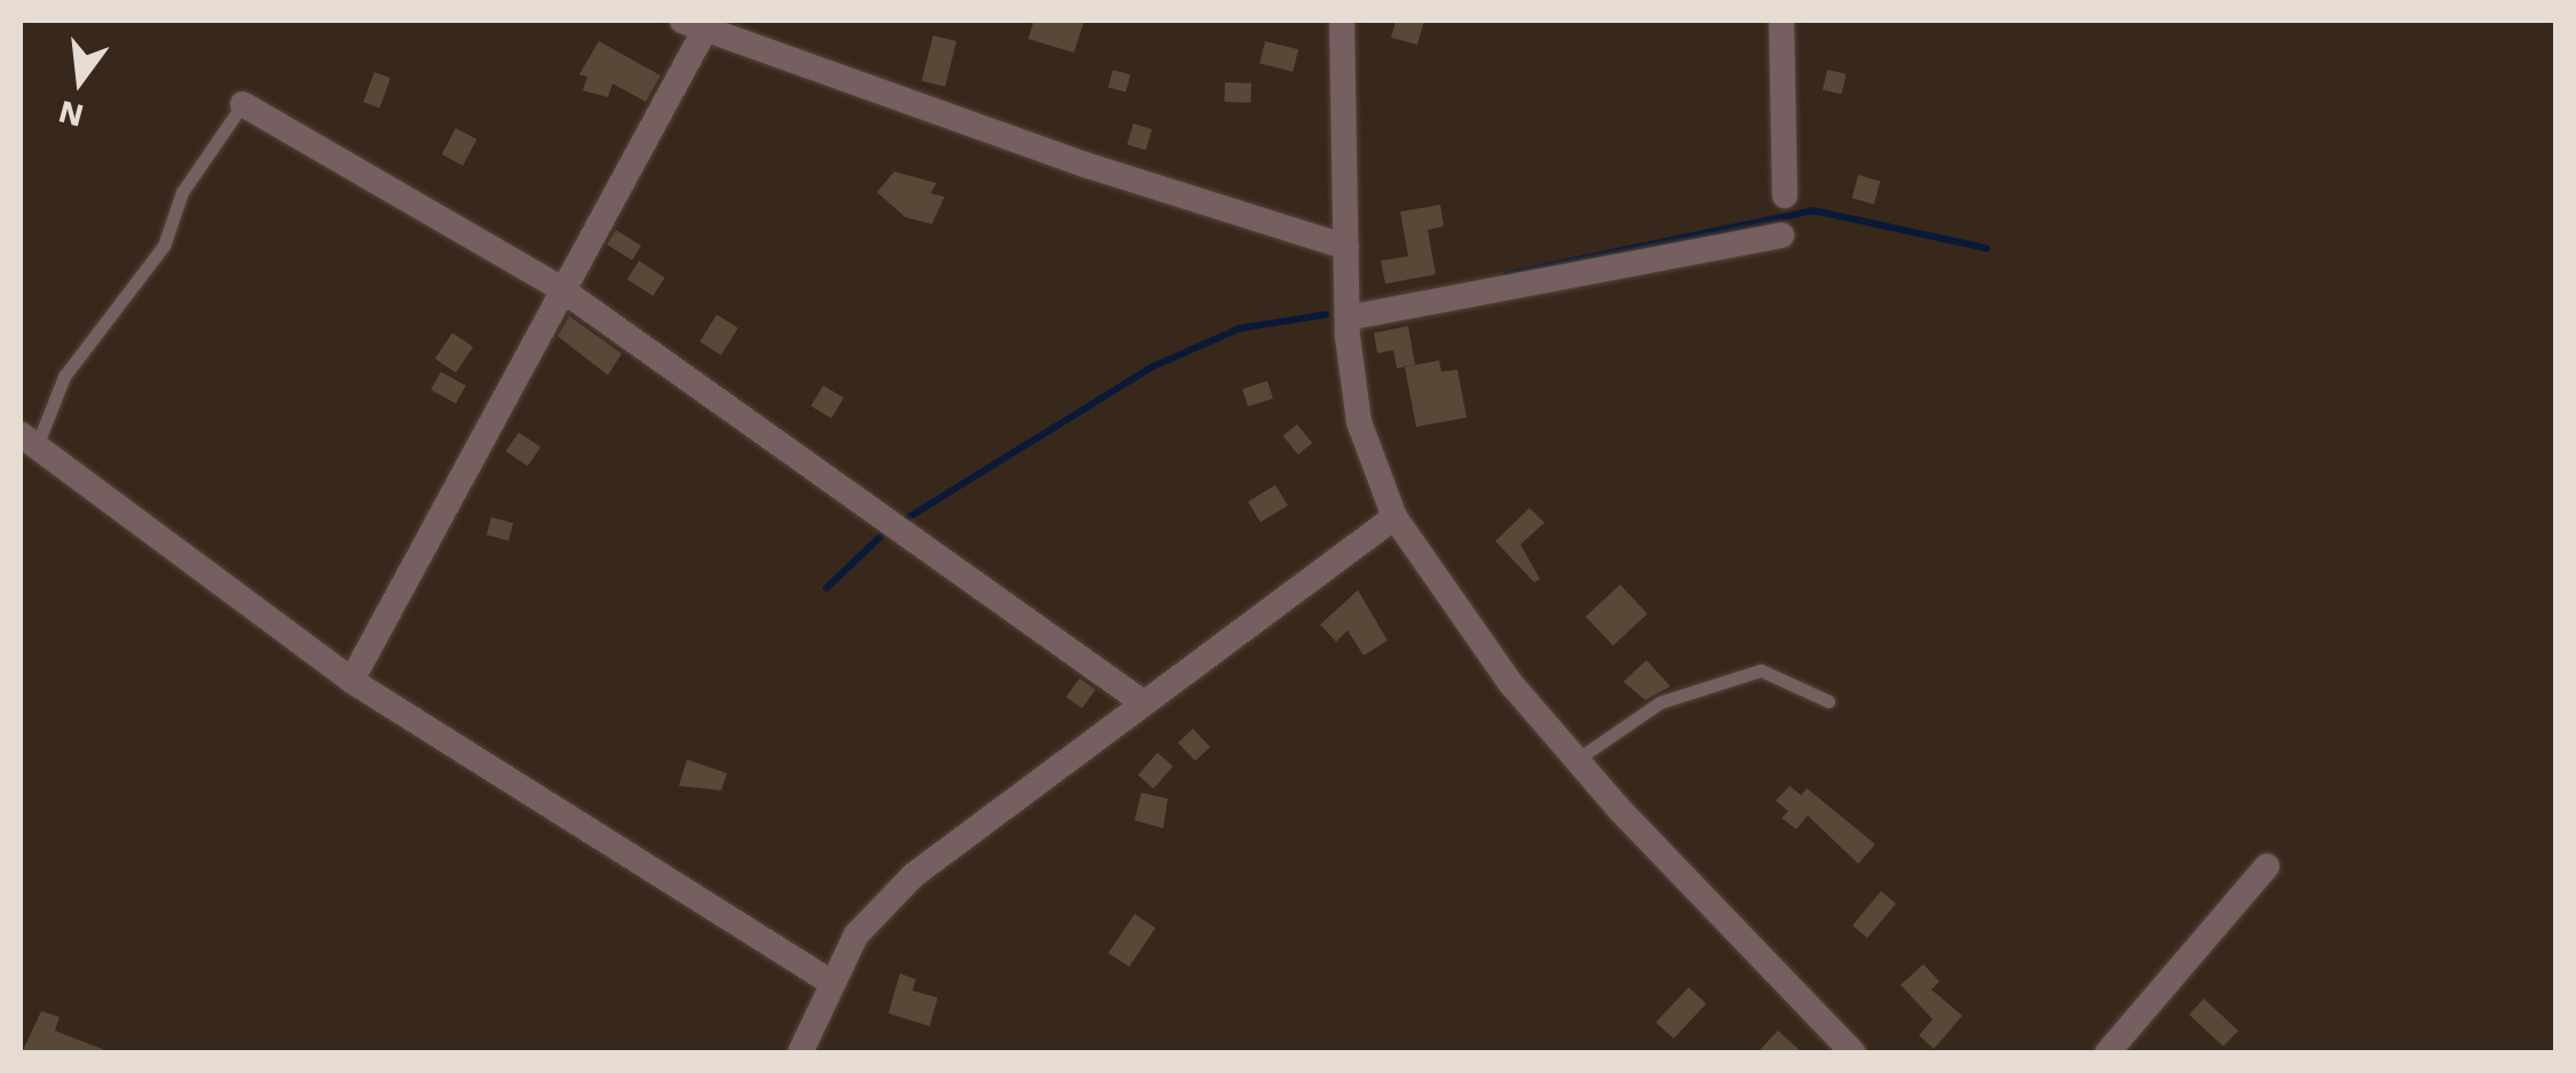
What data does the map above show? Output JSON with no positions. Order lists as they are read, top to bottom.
{
  "north": "bottom"
}
